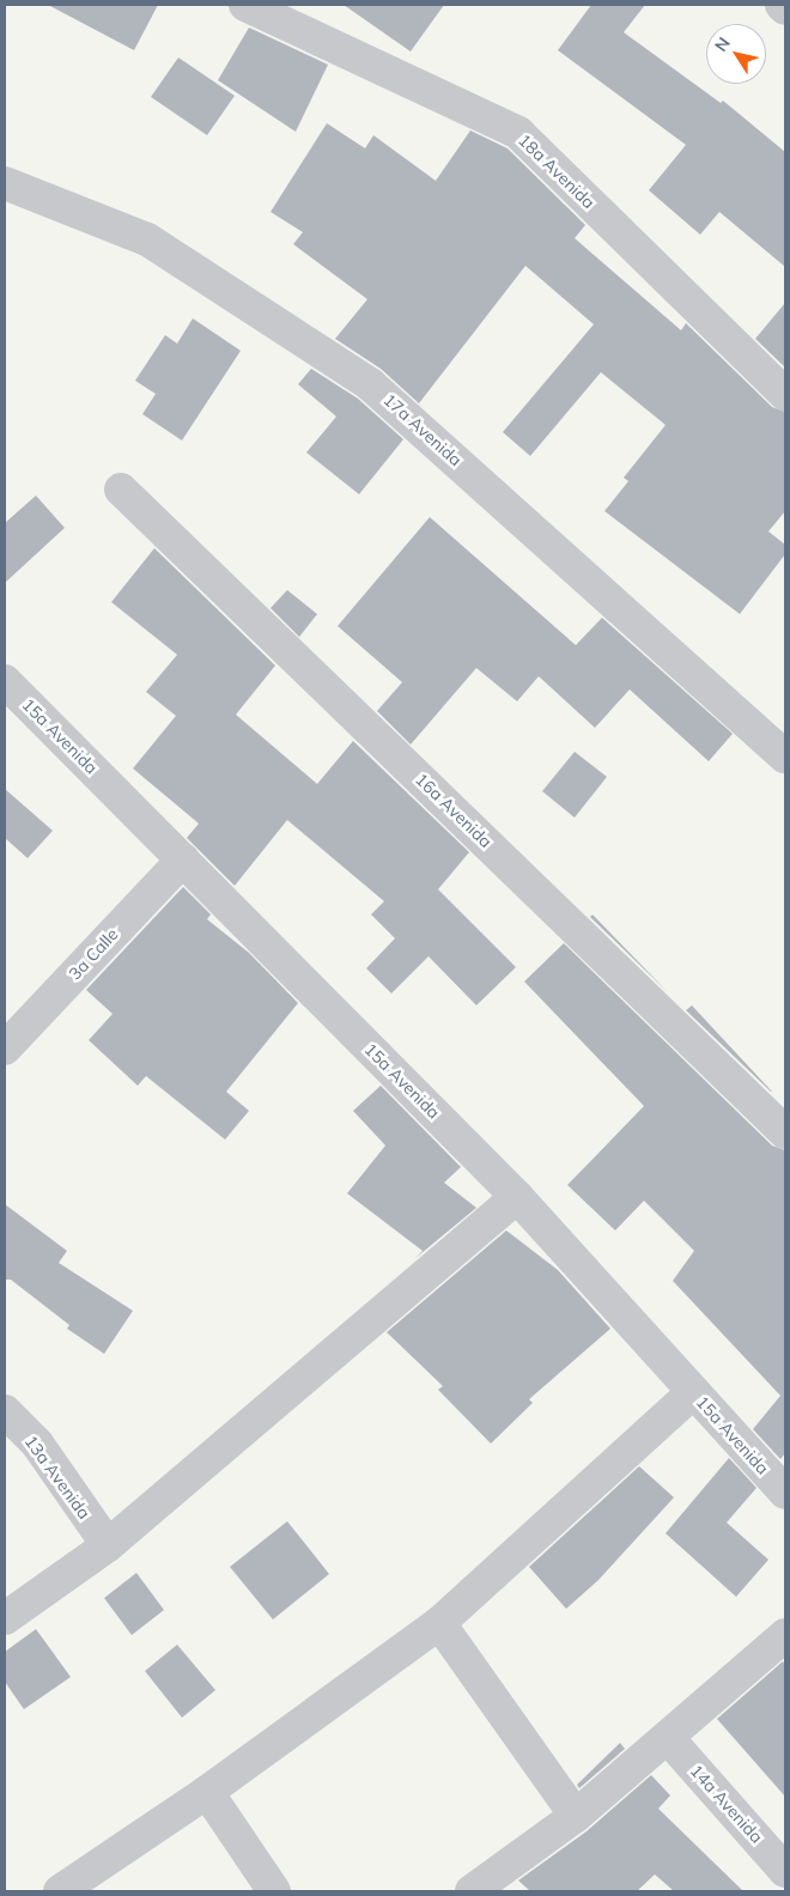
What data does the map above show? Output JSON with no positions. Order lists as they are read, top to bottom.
{
  "streets": {
    "street": [
      "18a Avenida",
      "17a Avenida",
      "15a Avenida",
      "16a Avenida",
      "3a Calle",
      "13a Avenida",
      "14a Avenida"
    ]
  },
  "crossings": [
    ["15a Avenida", "3a Calle"]
  ],
  "north": "top left"
}
